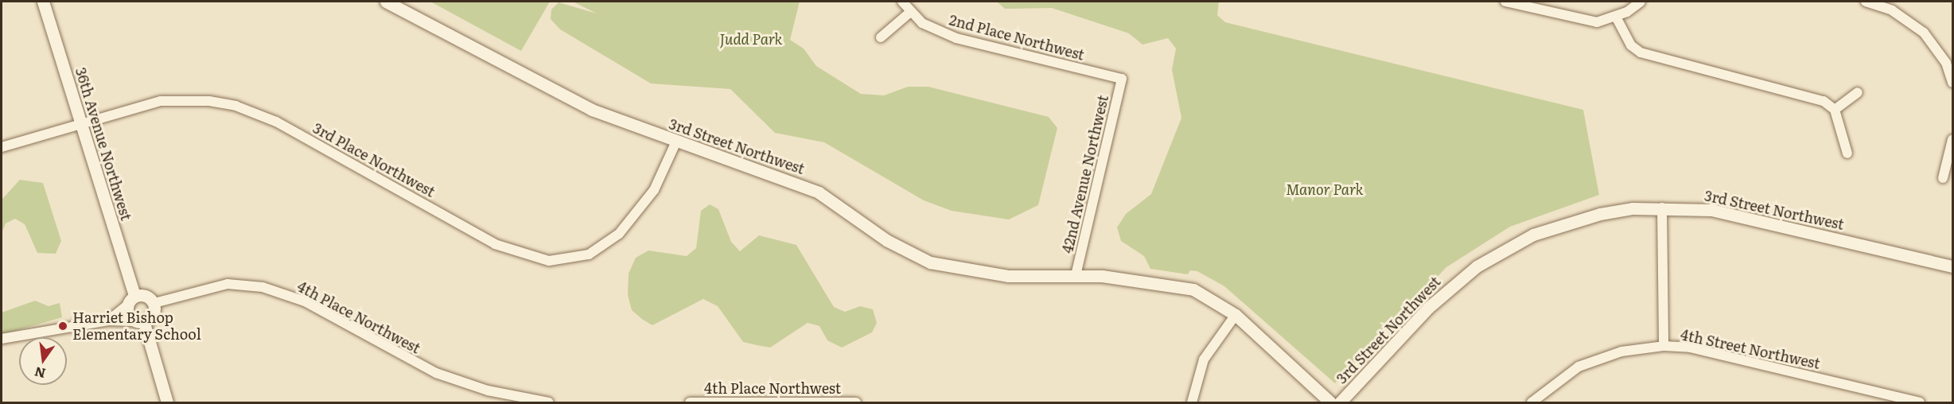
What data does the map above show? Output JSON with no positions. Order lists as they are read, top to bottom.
{
  "streets": {
    "street": [
      "2nd Place Northwest",
      "36th Avenue Northwest",
      "3rd Street Northwest",
      "3rd Place Northwest",
      "42nd Avenue Northwest",
      "4th Place Northwest",
      "4th Street Northwest"
    ]
  },
  "crossings": [
    ["2nd Place Northwest", "42nd Avenue Northwest"],
    ["36th Avenue Northwest", "3rd Place Northwest"],
    ["3rd Street Northwest", "3rd Place Northwest"],
    ["3rd Street Northwest", "42nd Avenue Northwest"]
  ],
  "parks": ["Judd Park", "Manor Park"],
  "places": ["Harriet Bishop Elementary School"],
  "north": "bottom"
}
